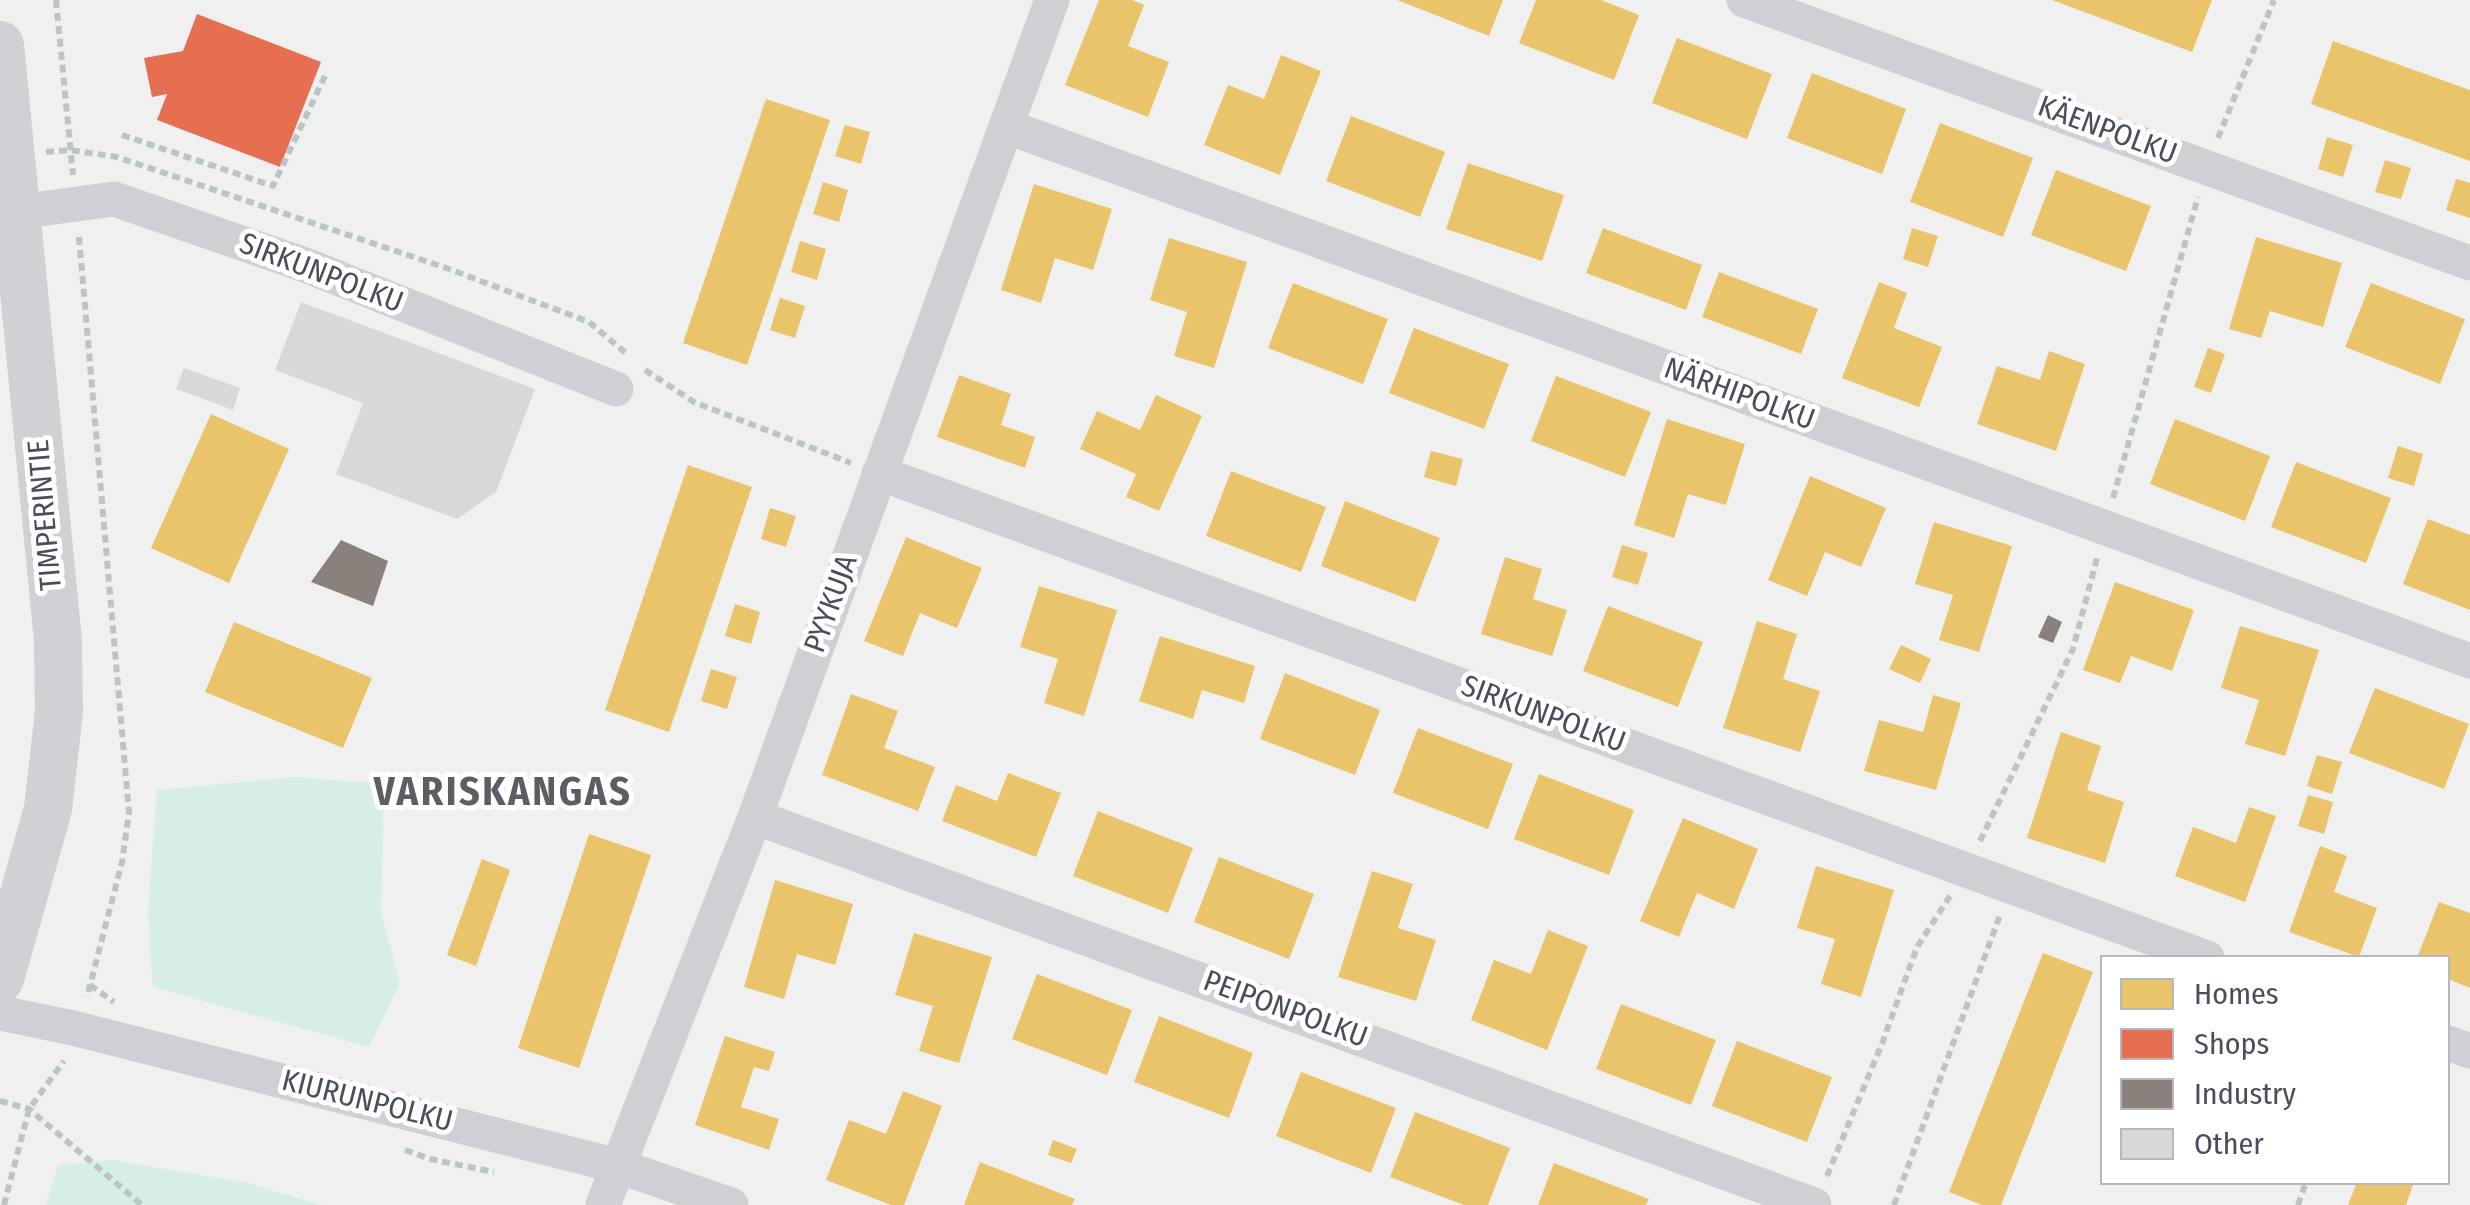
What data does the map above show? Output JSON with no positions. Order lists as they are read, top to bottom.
{
  "streets": {
    "street": [
      "KÄENPOLKU",
      "SIRKUNPOLKU",
      "NÄRHIPOLKU",
      "TIMPERINTIE",
      "PYYKUJA",
      "PEIPONPOLKU",
      "KIURUNPOLKU"
    ]
  },
  "crossings": [
    ["SIRKUNPOLKU", "TIMPERINTIE"],
    ["SIRKUNPOLKU", "PYYKUJA"],
    ["NÄRHIPOLKU", "PYYKUJA"],
    ["PYYKUJA", "PEIPONPOLKU"],
    ["PYYKUJA", "KIURUNPOLKU"]
  ],
  "districts": ["VARISKANGAS"],
  "legend": [
    "Homes",
    "Shops",
    "Industry",
    "Other"
  ]
}
